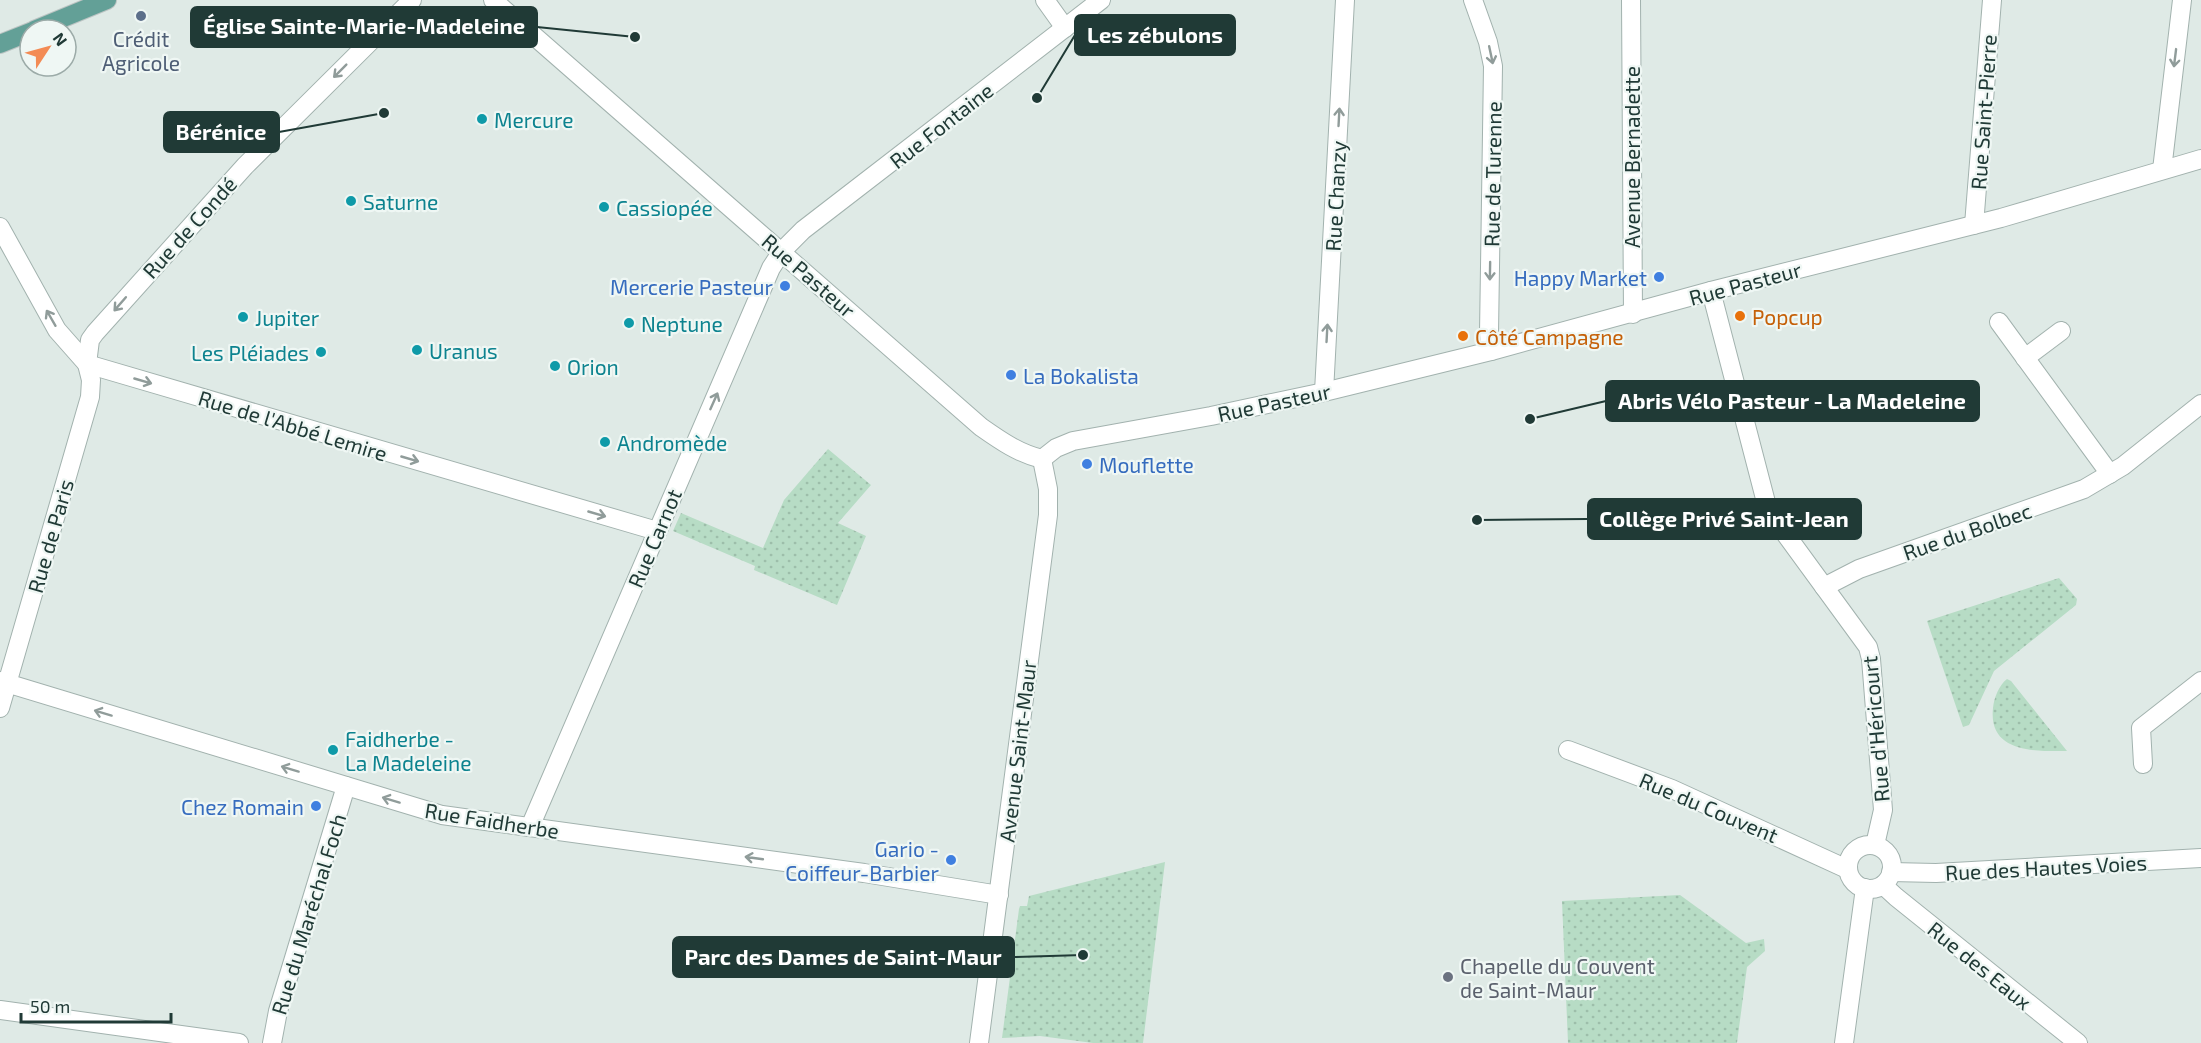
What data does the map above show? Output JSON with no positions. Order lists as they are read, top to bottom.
{
  "streets": {
    "street": [
      "Rue Saint-Pierre",
      "Rue Fontaine",
      "Avenue Bernadette",
      "Rue de Turenne",
      "Rue Chanzy",
      "Rue de Condé",
      "Rue Pasteur",
      "Rue de l'Abbé Lemire",
      "Rue du Bolbec",
      "Rue de Paris",
      "Rue Carnot",
      "Rue d'Héricourt",
      "Avenue Saint-Maur",
      "Rue du Couvent",
      "Rue Faidherbe",
      "Rue des Hautes Voies",
      "Rue du Maréchal Foch",
      "Rue des Eaux"
    ]
  },
  "crossings": [
    ["Rue Saint-Pierre", "Rue Pasteur"],
    ["Rue Fontaine", "Rue Pasteur"],
    ["Rue Fontaine", "Rue Carnot"],
    ["Avenue Bernadette", "Rue Pasteur"],
    ["Rue de Turenne", "Rue Pasteur"],
    ["Rue Chanzy", "Rue Pasteur"],
    ["Rue de Condé", "Rue de l'Abbé Lemire"],
    ["Rue de Condé", "Rue de Paris"],
    ["Rue Pasteur", "Rue Carnot"],
    ["Rue Pasteur", "Rue d'Héricourt"],
    ["Rue Pasteur", "Avenue Saint-Maur"],
    ["Rue de l'Abbé Lemire", "Rue de Paris"],
    ["Rue de l'Abbé Lemire", "Rue Carnot"],
    ["Rue du Bolbec", "Rue d'Héricourt"],
    ["Rue de Paris", "Rue Faidherbe"],
    ["Rue Carnot", "Rue Faidherbe"],
    ["Rue d'Héricourt", "Rue du Couvent"],
    ["Rue d'Héricourt", "Rue des Hautes Voies"],
    ["Rue d'Héricourt", "Rue des Eaux"],
    ["Avenue Saint-Maur", "Rue Faidherbe"],
    ["Rue du Couvent", "Rue des Hautes Voies"],
    ["Rue du Couvent", "Rue des Eaux"],
    ["Rue Faidherbe", "Rue du Maréchal Foch"],
    ["Rue des Hautes Voies", "Rue des Eaux"]
  ],
  "one_way": [
    "Rue de Turenne",
    "Rue Chanzy",
    "Rue de Condé",
    "Rue de l'Abbé Lemire",
    "Rue Carnot",
    "Rue Faidherbe"
  ],
  "places": [
    "Crédit Agricole",
    "Église Sainte-Marie-Madeleine",
    "Les zébulons",
    "Bérénice",
    "Mercure",
    "Saturne",
    "Cassiopée",
    "Happy Market",
    "Mercerie Pasteur",
    "Popcup",
    "Jupiter",
    "Neptune",
    "Côté Campagne",
    "Uranus",
    "Les Pléiades",
    "Orion",
    "La Bokalista",
    "Abris Vélo Pasteur - La Madeleine",
    "Andromède",
    "Mouflette",
    "Collège Privé Saint-Jean",
    "Faidherbe - La Madeleine",
    "Chez Romain",
    "Gario - Coiffeur-Barbier",
    "Parc des Dames de Saint-Maur",
    "Chapelle du Couvent de Saint-Maur"
  ],
  "scale_bar": "50 m",
  "north": "top right"
}
